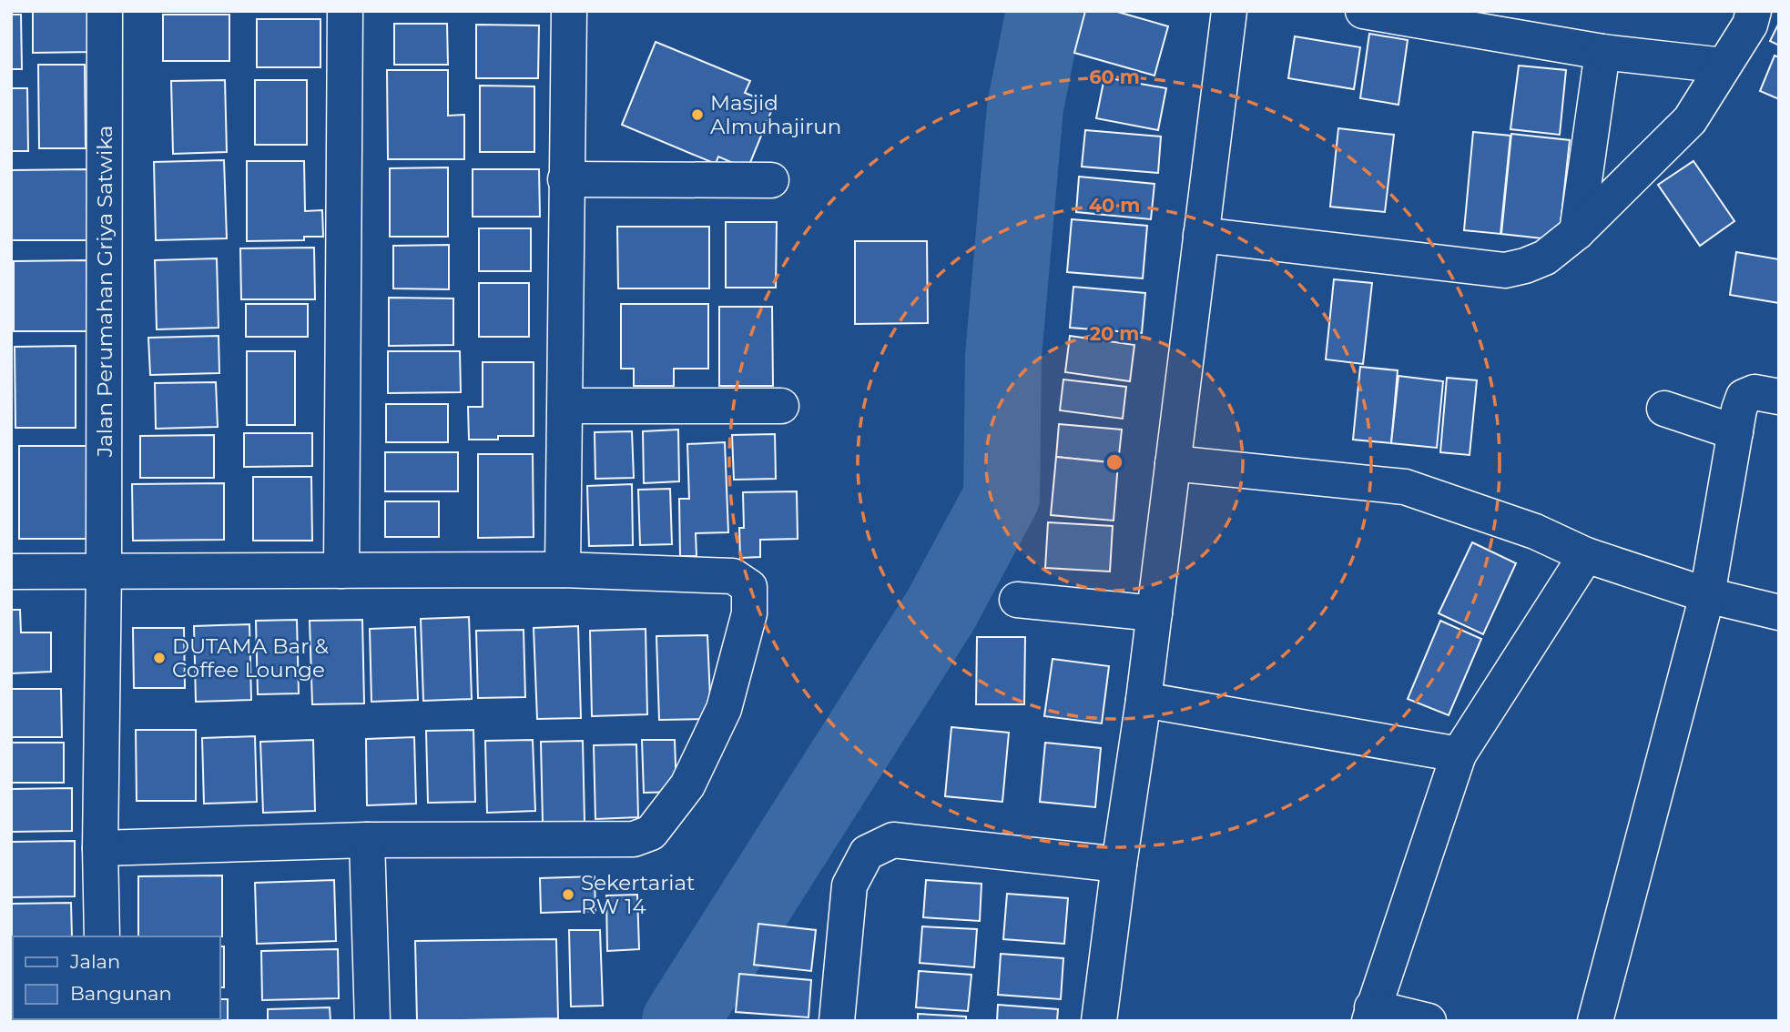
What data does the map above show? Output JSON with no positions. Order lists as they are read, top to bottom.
{
  "streets": {
    "street": ["Jalan Perumahan Griya Satwika"]
  },
  "places": ["Masjid Almuhajirun", "DUTAMA Bar & Coffee Lounge", "Sekertariat RW 14"],
  "legend": ["Jalan", "Bangunan"],
  "rings": ["60 m", "40 m", "20 m"]
}
